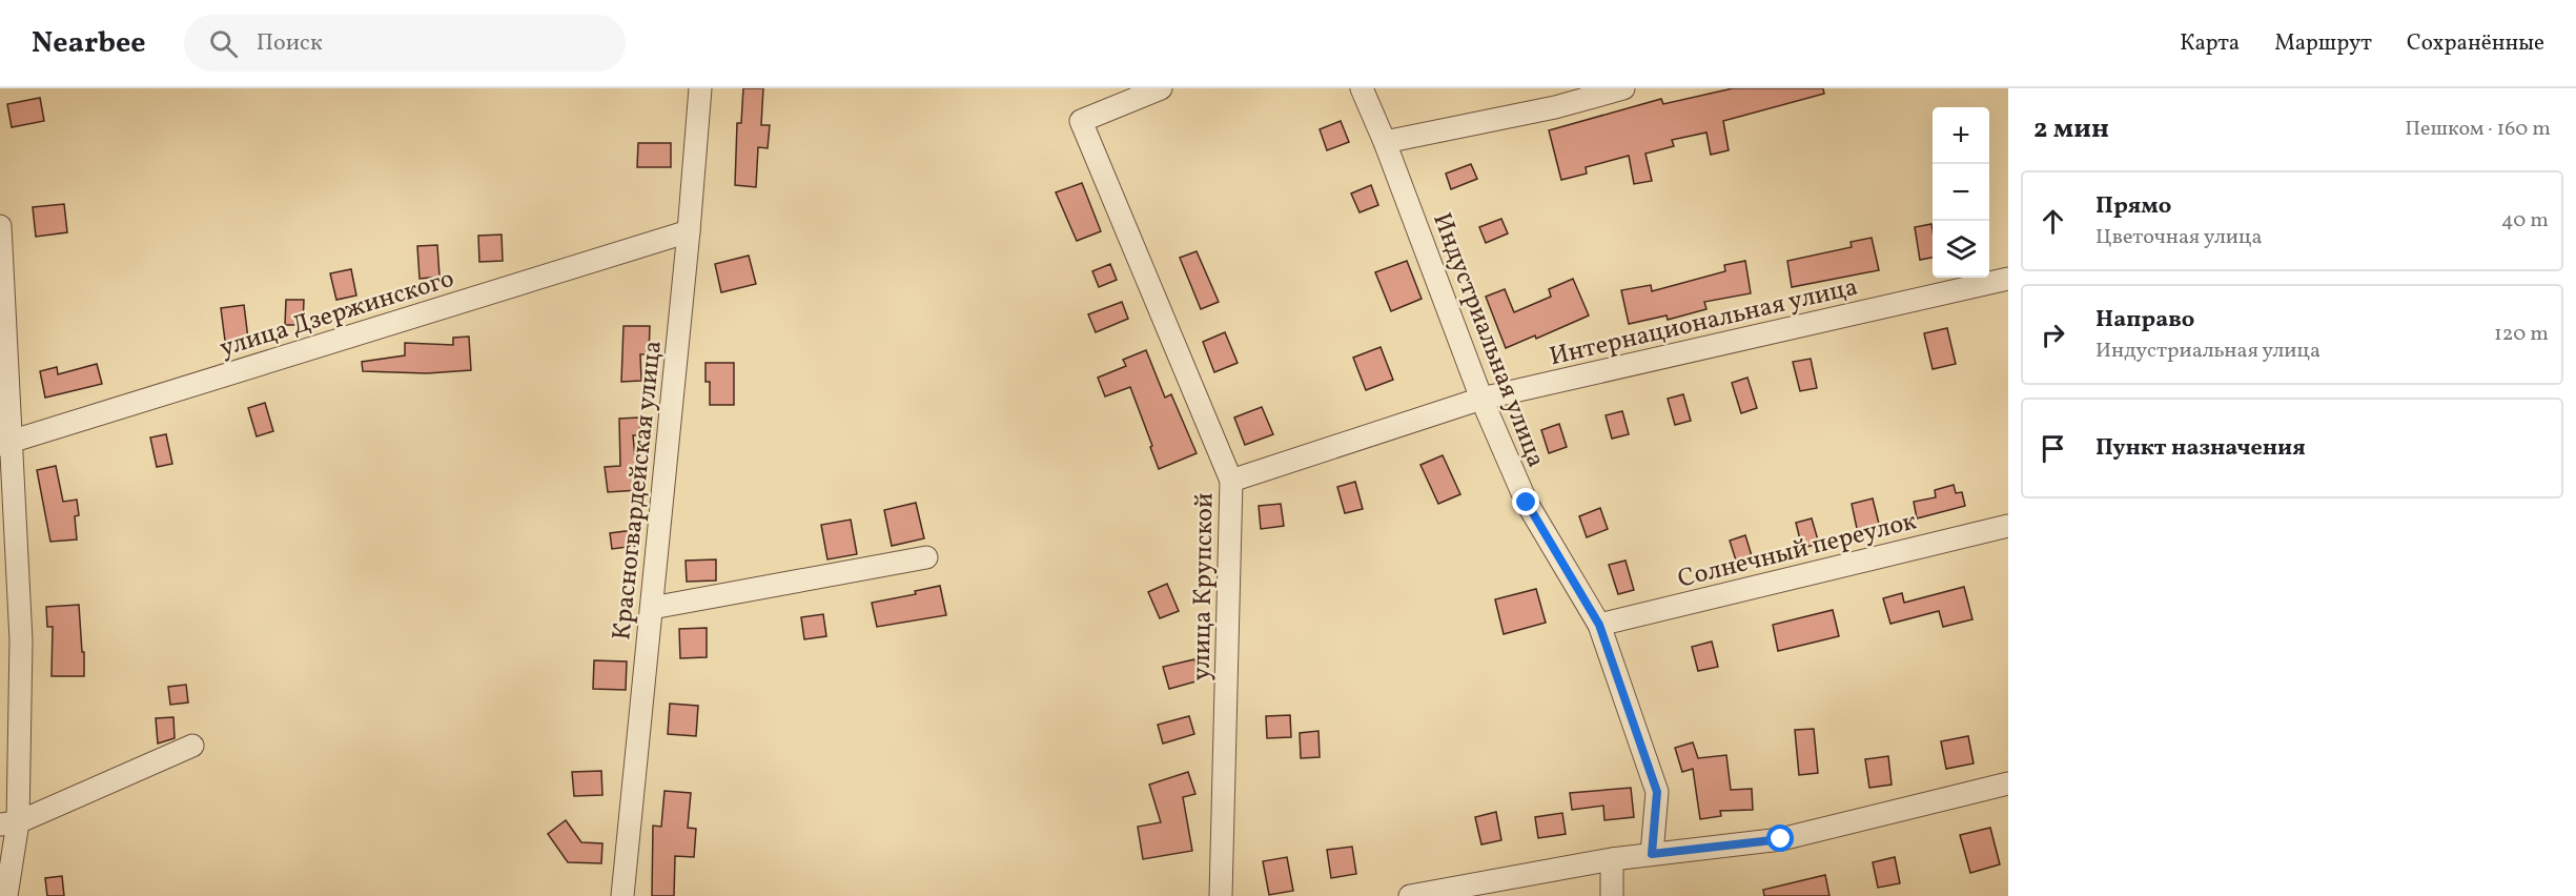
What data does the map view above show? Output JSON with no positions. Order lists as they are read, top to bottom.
{
  "streets": {
    "street": [
      "улица Дзержинского",
      "Интернациональная улица",
      "Индустриальная улица",
      "Красногвардейская улица",
      "Солнечный переулок",
      "улица Крупской"
    ]
  },
  "crossings": [
    ["улица Дзержинского", "Красногвардейская улица"],
    ["Интернациональная улица", "Индустриальная улица"],
    ["Интернациональная улица", "улица Крупской"],
    ["Индустриальная улица", "Солнечный переулок"]
  ],
  "page": {
    "header": "Nearbee",
    "search": "Поиск",
    "nav": ["Карта", "Маршрут", "Сохранённые"],
    "heading": ["2 мин", "Пешком · 160 m"],
    "map_buttons": ["+", "−"],
    "list": [
      ["Прямо", "Цветочная улица", "40 m"],
      ["Направо", "Индустриальная улица", "120 m"],
      "Пункт назначения"
    ]
  }
}
